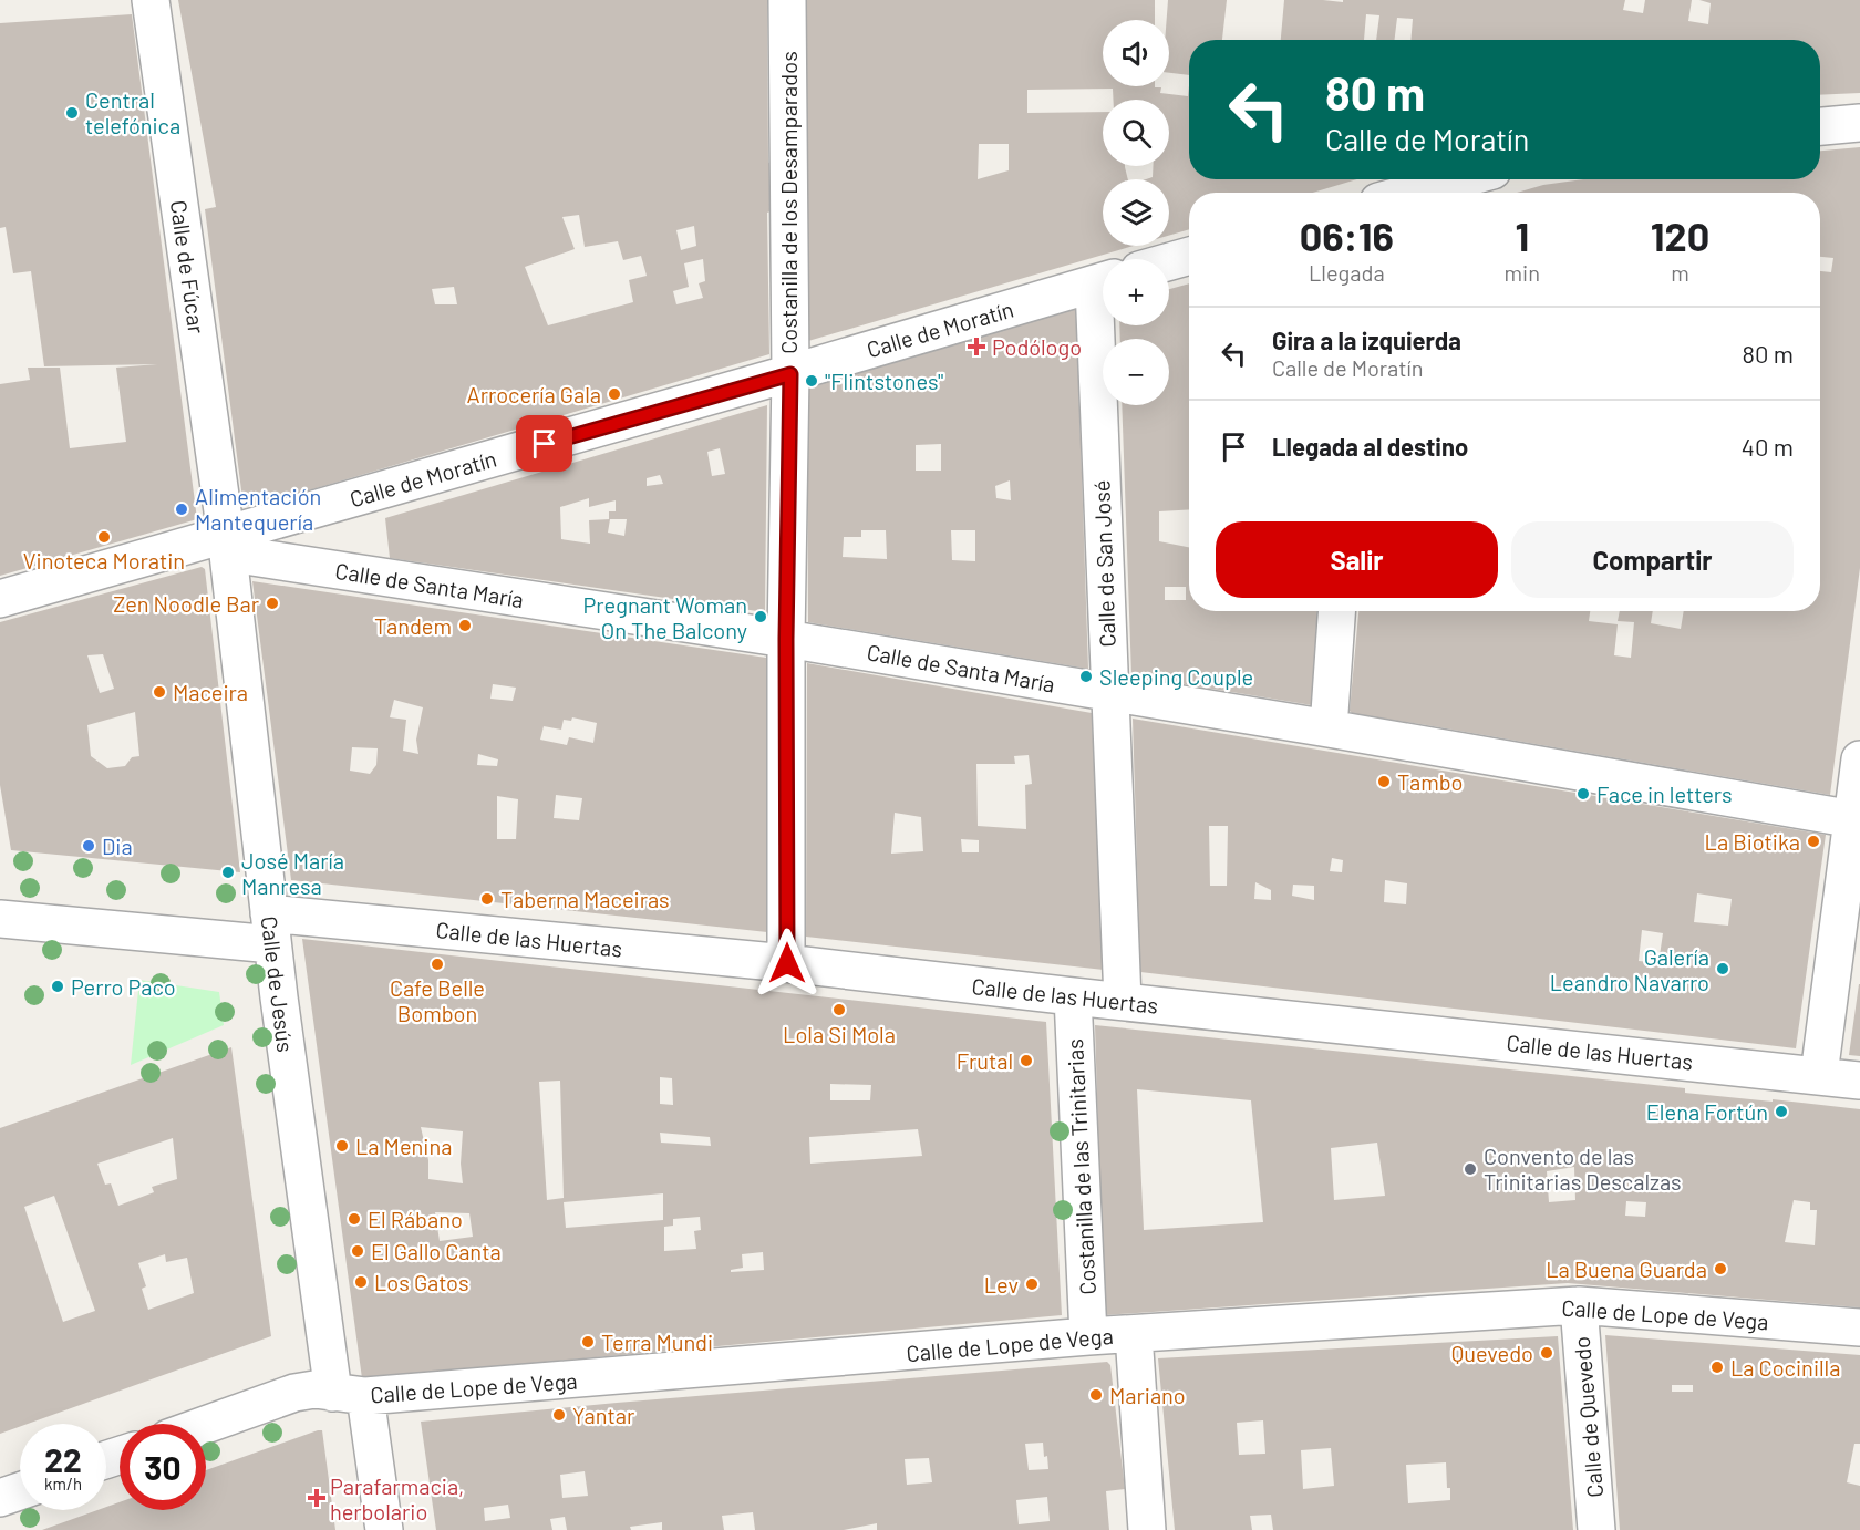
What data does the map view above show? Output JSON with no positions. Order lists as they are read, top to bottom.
{
  "streets": {
    "street": [
      "Costanilla de los Desamparados",
      "Calle de Fúcar",
      "Calle de Moratín",
      "Calle de San José",
      "Calle de Santa María",
      "Calle de las Huertas",
      "Calle de Jesús",
      "Costanilla de las Trinitarias",
      "Calle de Lope de Vega",
      "Calle de Quevedo"
    ]
  },
  "crossings": [
    ["Costanilla de los Desamparados", "Calle de Moratín"],
    ["Costanilla de los Desamparados", "Calle de Santa María"],
    ["Costanilla de los Desamparados", "Calle de las Huertas"],
    ["Calle de Fúcar", "Calle de Moratín"],
    ["Calle de Fúcar", "Calle de Santa María"],
    ["Calle de Fúcar", "Calle de Jesús"],
    ["Calle de Moratín", "Calle de Santa María"],
    ["Calle de Moratín", "Calle de Jesús"],
    ["Calle de San José", "Calle de Santa María"],
    ["Calle de San José", "Calle de las Huertas"],
    ["Calle de Santa María", "Calle de Jesús"],
    ["Calle de las Huertas", "Calle de Jesús"],
    ["Calle de las Huertas", "Costanilla de las Trinitarias"],
    ["Calle de Jesús", "Calle de Lope de Vega"],
    ["Costanilla de las Trinitarias", "Calle de Lope de Vega"],
    ["Calle de Lope de Vega", "Calle de Quevedo"]
  ],
  "places": {
    "other": [
      "Central telefónica",
      "\"Flintstones\"",
      "Arrocería Gala",
      "Alimentación Mantequería",
      "Vinoteca Moratin",
      "Zen Noodle Bar",
      "Pregnant Woman On The Balcony",
      "Tandem",
      "Sleeping Couple",
      "Maceira",
      "Tambo",
      "Face in letters",
      "La Biotika",
      "Dia",
      "José María Manresa",
      "Taberna Maceiras",
      "Cafe Belle Bombon",
      "Galería Leandro Navarro",
      "Perro Paco",
      "Lola Si Mola",
      "Frutal",
      "Elena Fortún",
      "La Menina",
      "Convento de las Trinitarias Descalzas",
      "El Rábano",
      "El Gallo Canta",
      "La Buena Guarda",
      "Los Gatos",
      "Lev",
      "Terra Mundi",
      "Quevedo",
      "La Cocinilla",
      "Mariano",
      "Yantar"
    ],
    "health": ["Podólogo", "Parafarmacia, herbolario"]
  },
  "page": {
    "map_buttons": ["+", "−"],
    "turn": ["80 m", "Calle de Moratín"],
    "eta": [
      "06:16",
      "Llegada",
      "1",
      "min",
      "120",
      "m"
    ],
    "list": [
      {
        "name": "Gira a la izquierda",
        "note": "Calle de Moratín",
        "value": "80 m"
      },
      {
        "name": "Llegada al destino",
        "value": "40 m"
      }
    ],
    "buttons": ["Salir", "Compartir"],
    "speed": "22 km/h",
    "limit": "30"
  }
}
